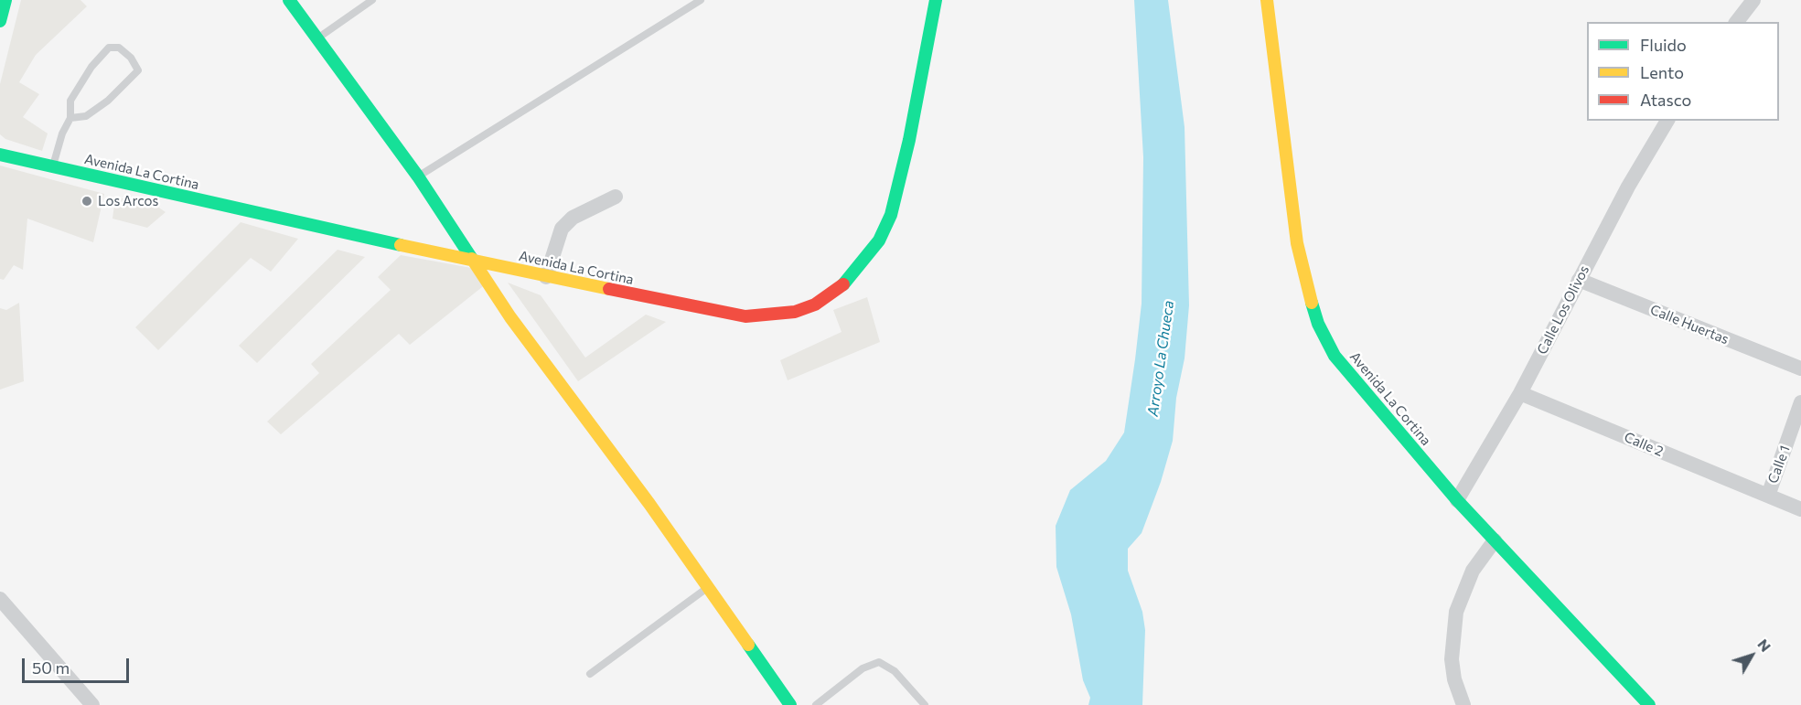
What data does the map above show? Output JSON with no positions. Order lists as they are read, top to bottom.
{
  "streets": {
    "main road": ["Avenida La Cortina"],
    "street": [
      "Calle Los Olivos",
      "Calle Huertas",
      "Calle 2",
      "Calle 1"
    ]
  },
  "crossings": [
    ["Avenida La Cortina", "Calle Los Olivos"],
    ["Calle Los Olivos", "Calle Huertas"],
    ["Calle Los Olivos", "Calle 2"],
    ["Calle 2", "Calle 1"]
  ],
  "water": ["Arroyo La Chueca"],
  "places": ["Los Arcos"],
  "legend": ["Fluido", "Lento", "Atasco"],
  "scale_bar": "50 m",
  "north": "top right"
}
